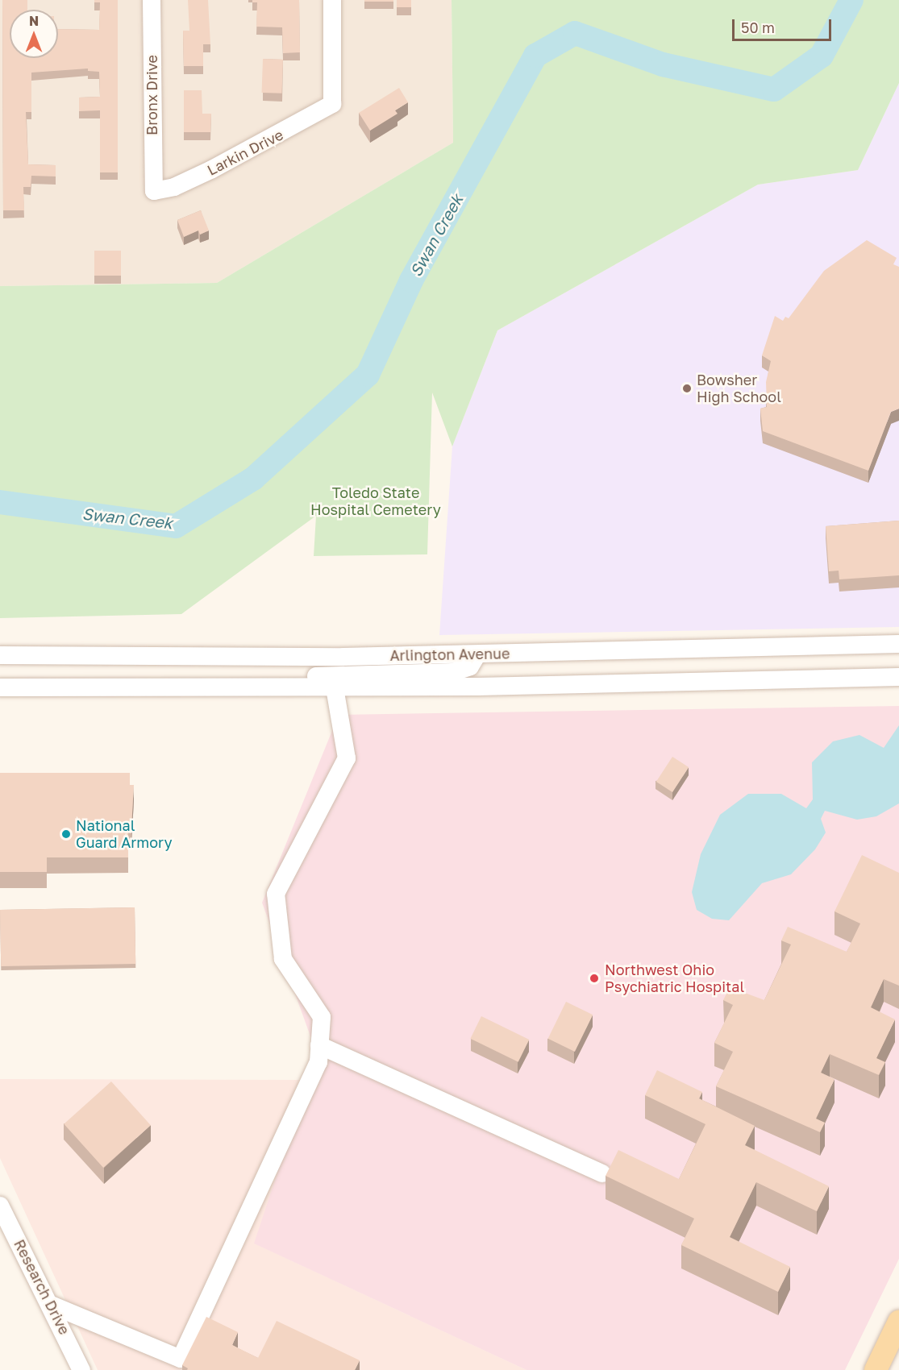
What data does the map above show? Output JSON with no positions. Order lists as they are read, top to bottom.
{
  "streets": {
    "street": [
      "Bronx Drive",
      "Larkin Drive",
      "Arlington Avenue",
      "Research Drive"
    ]
  },
  "crossings": [
    ["Bronx Drive", "Larkin Drive"]
  ],
  "water": ["Swan Creek"],
  "parks": ["Toledo State Hospital Cemetery"],
  "places": ["Bowsher High School", "National Guard Armory", "Northwest Ohio Psychiatric Hospital"],
  "scale_bar": "50 m",
  "north": "top"
}
